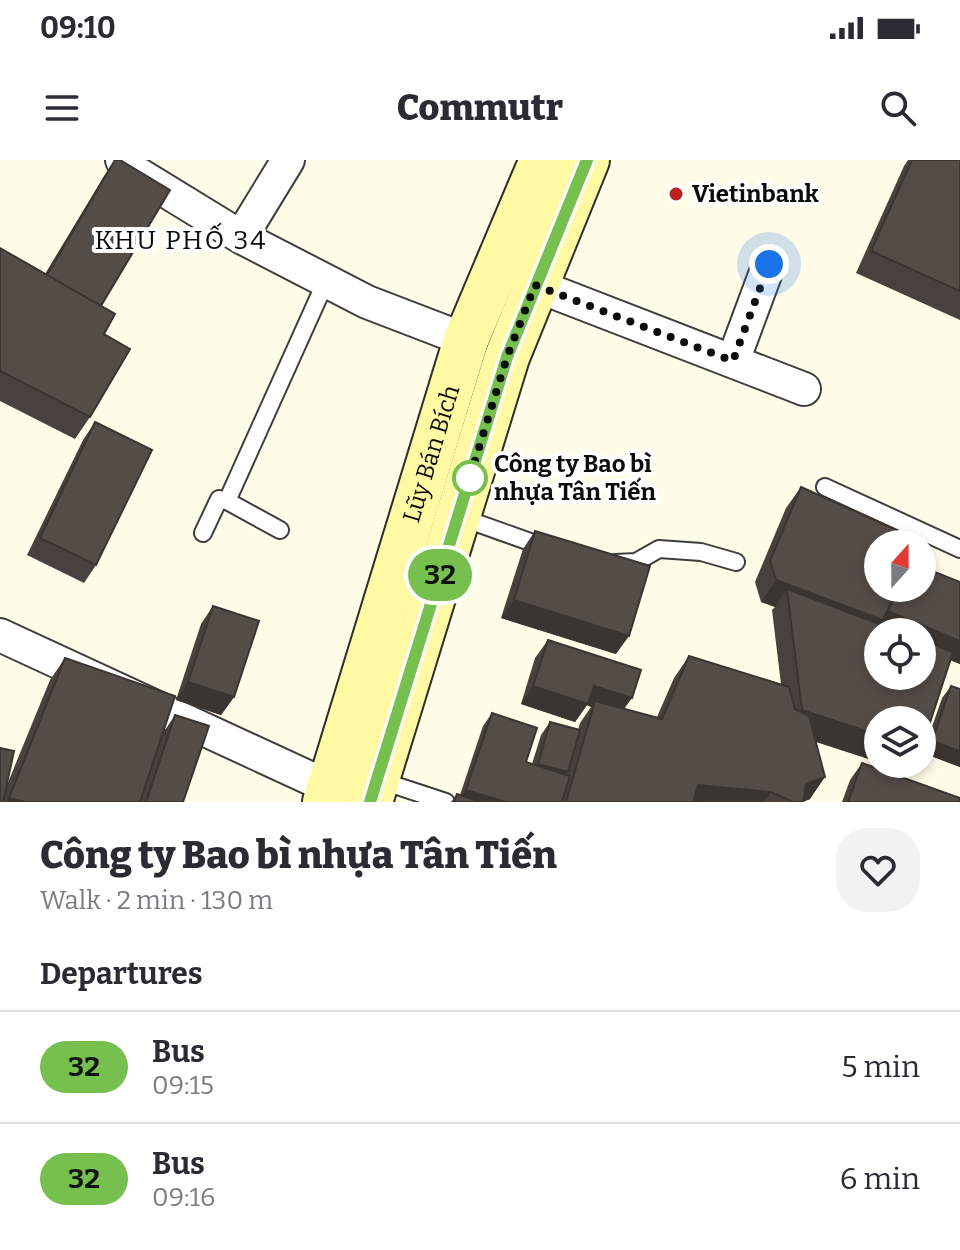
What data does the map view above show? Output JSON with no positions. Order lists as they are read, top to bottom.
{
  "streets": {
    "main road": ["Lũy Bán Bích"]
  },
  "districts": ["KHU PHỐ 34"],
  "places": ["Vietinbank", "Công ty Bao bì nhựa Tân Tiến"],
  "lines": ["bus line 32"],
  "north": "top",
  "page": {
    "status": "09:10",
    "header": "Commutr",
    "on_map": "32",
    "heading": [
      ["Công ty Bao bì nhựa Tân Tiến", "Walk · 2 min · 130 m"],
      "Departures"
    ],
    "list": [
      {
        "mark": "32",
        "name": "Bus",
        "note": "09:15",
        "value": "5 min"
      },
      {
        "mark": "32",
        "name": "Bus",
        "note": "09:16",
        "value": "6 min"
      }
    ]
  }
}
